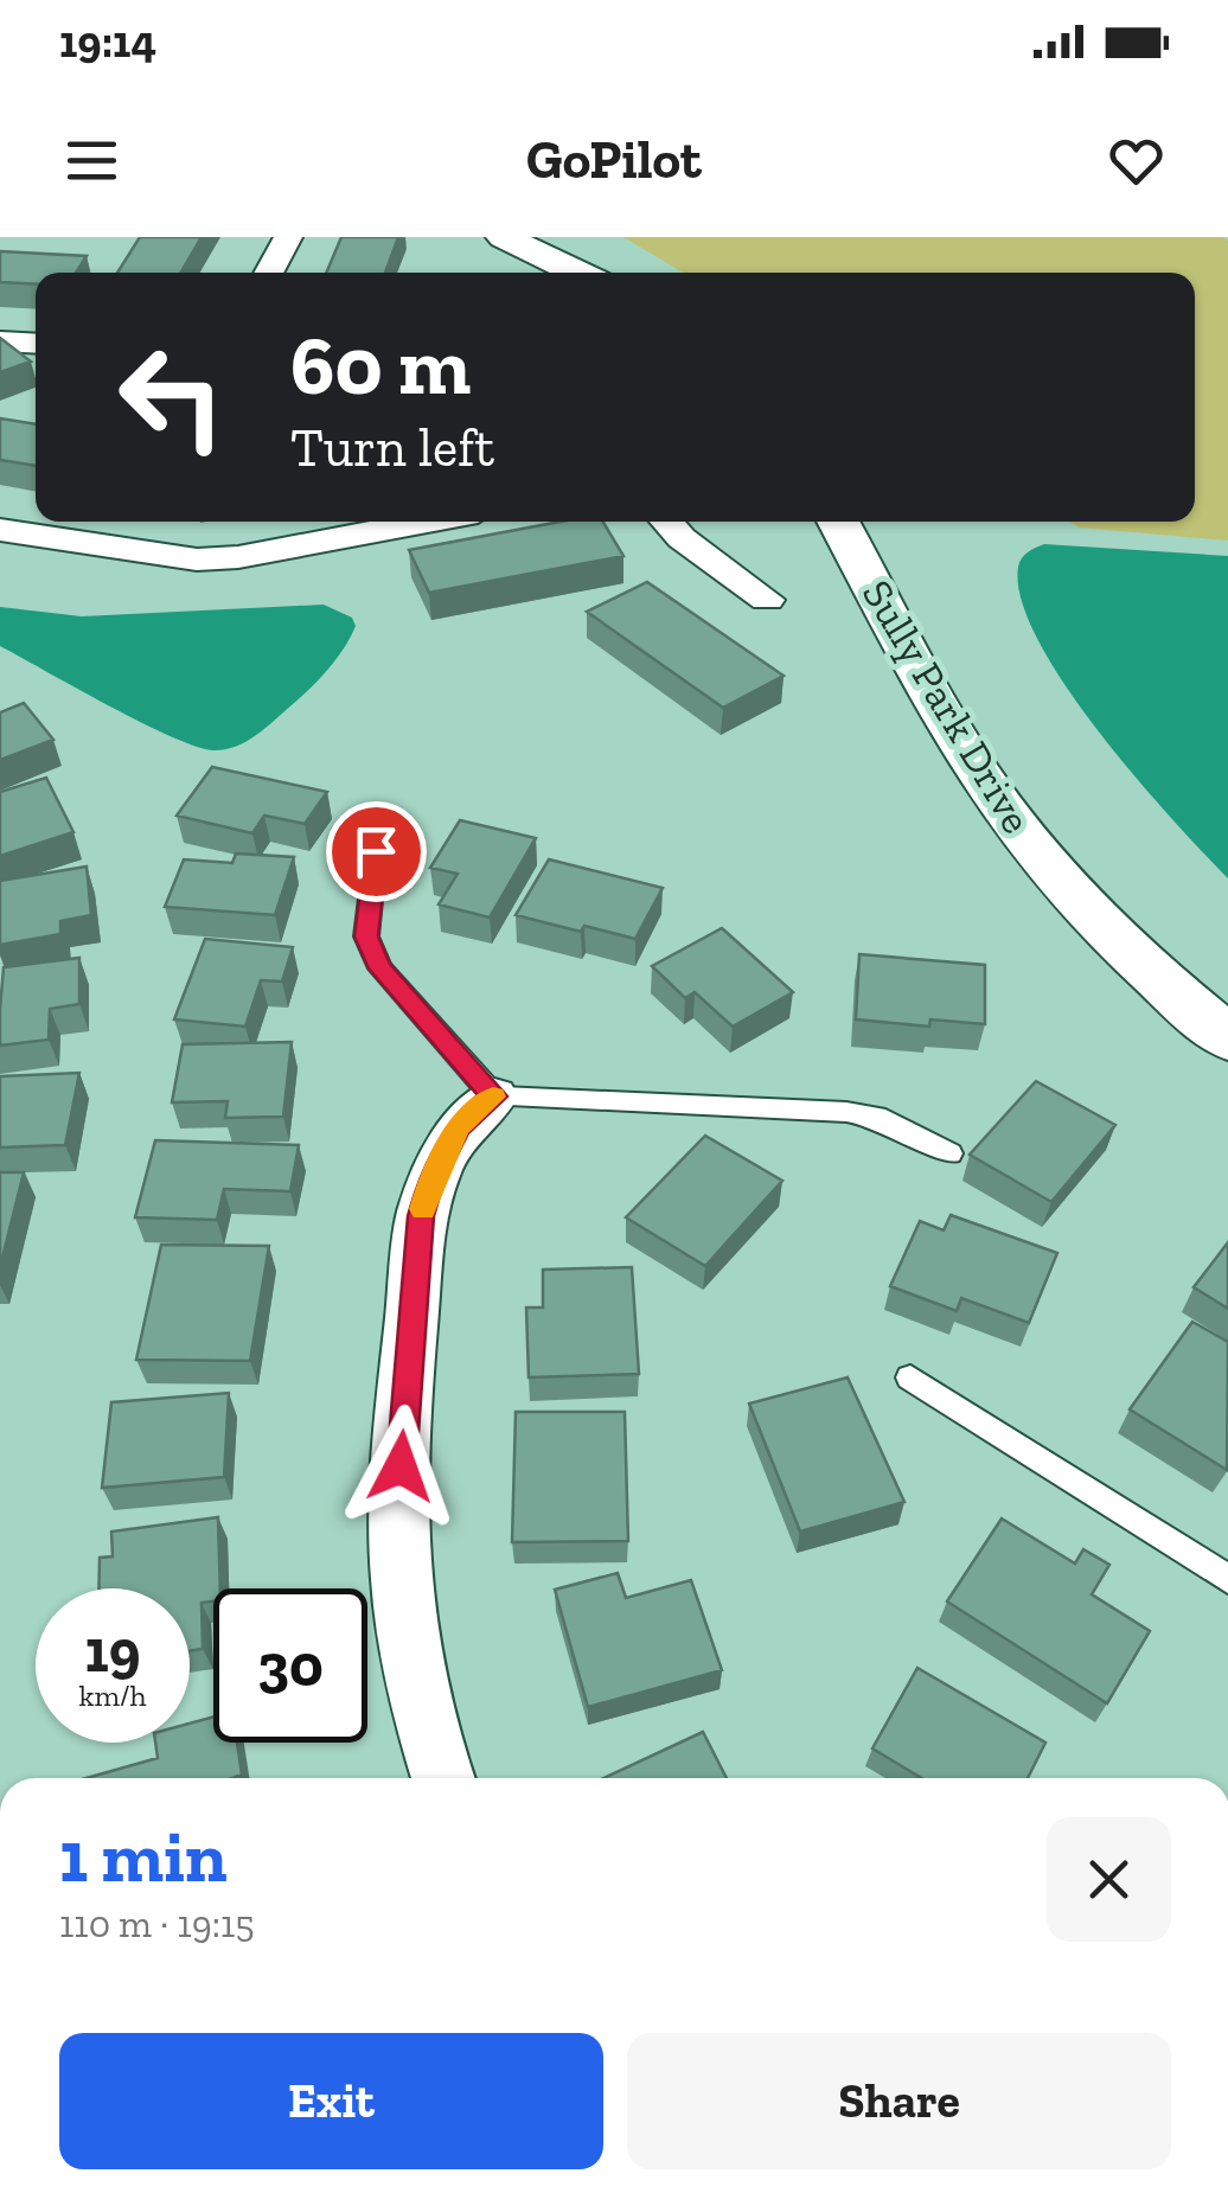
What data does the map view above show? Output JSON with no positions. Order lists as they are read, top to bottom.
{
  "streets": {
    "street": ["Sully Park Drive"]
  },
  "page": {
    "status": "19:14",
    "header": "GoPilot",
    "turn": ["60 m", "Turn left"],
    "speed": "19 km/h",
    "limit": "30",
    "heading": ["1 min", "110 m · 19:15"],
    "buttons": ["Exit", "Share"]
  }
}
